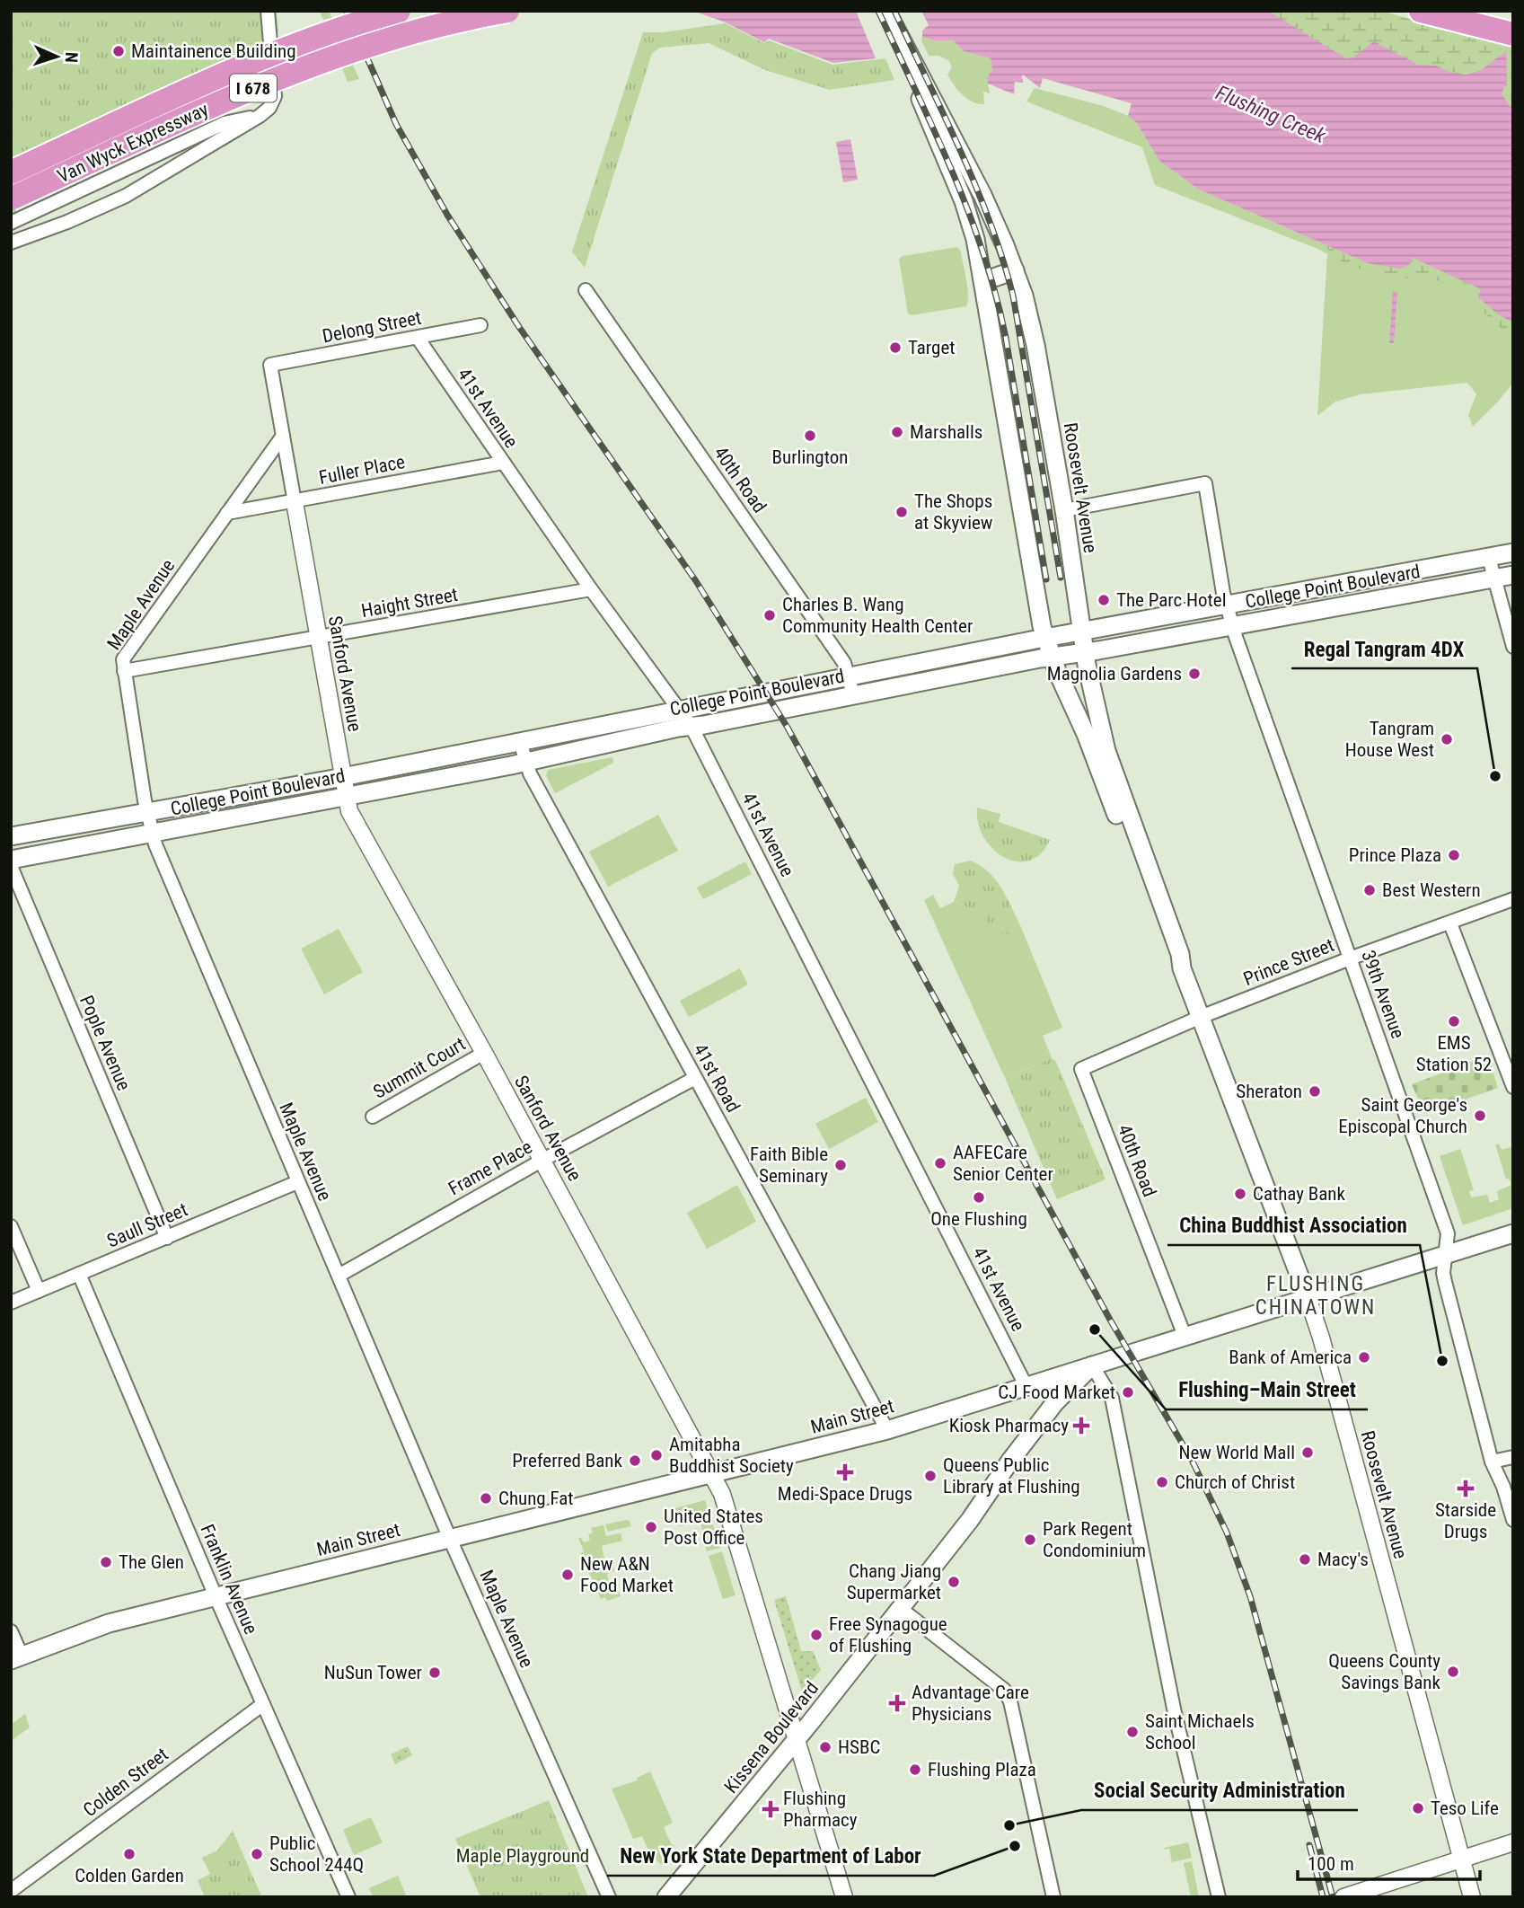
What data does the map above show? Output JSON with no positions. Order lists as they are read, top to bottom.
{
  "streets": {
    "highway": ["I 678", "Van Wyck Expressway"],
    "main road": [
      "Roosevelt Avenue",
      "College Point Boulevard",
      "Main Street",
      "Kissena Boulevard"
    ],
    "street": [
      "Delong Street",
      "41st Avenue",
      "Fuller Place",
      "40th Road",
      "Haight Street",
      "Maple Avenue",
      "Sanford Avenue",
      "Prince Street",
      "39th Avenue",
      "Pople Avenue",
      "Summit Court",
      "41st Road",
      "Frame Place",
      "Saull Street",
      "Franklin Avenue",
      "Colden Street"
    ]
  },
  "crossings": [
    ["Delong Street", "41st Avenue"],
    ["Delong Street", "Sanford Avenue"],
    ["41st Avenue", "Fuller Place"],
    ["41st Avenue", "College Point Boulevard"],
    ["41st Avenue", "Haight Street"],
    ["41st Avenue", "Main Street"],
    ["Fuller Place", "Maple Avenue"],
    ["Fuller Place", "Sanford Avenue"],
    ["40th Road", "College Point Boulevard"],
    ["40th Road", "Prince Street"],
    ["40th Road", "Main Street"],
    ["Roosevelt Avenue", "College Point Boulevard"],
    ["Roosevelt Avenue", "Prince Street"],
    ["Roosevelt Avenue", "39th Avenue"],
    ["Roosevelt Avenue", "Main Street"],
    ["College Point Boulevard", "Maple Avenue"],
    ["College Point Boulevard", "Sanford Avenue"],
    ["College Point Boulevard", "39th Avenue"],
    ["College Point Boulevard", "Pople Avenue"],
    ["College Point Boulevard", "41st Road"],
    ["Haight Street", "Maple Avenue"],
    ["Haight Street", "Sanford Avenue"],
    ["Maple Avenue", "Sanford Avenue"],
    ["Maple Avenue", "Frame Place"],
    ["Maple Avenue", "Saull Street"],
    ["Maple Avenue", "Main Street"],
    ["Sanford Avenue", "Summit Court"],
    ["Sanford Avenue", "Frame Place"],
    ["Sanford Avenue", "Main Street"],
    ["Sanford Avenue", "Kissena Boulevard"],
    ["Prince Street", "39th Avenue"],
    ["39th Avenue", "Main Street"],
    ["Pople Avenue", "Saull Street"],
    ["41st Road", "Frame Place"],
    ["41st Road", "Main Street"],
    ["Saull Street", "Franklin Avenue"],
    ["Main Street", "Franklin Avenue"],
    ["Main Street", "Kissena Boulevard"],
    ["Franklin Avenue", "Colden Street"]
  ],
  "districts": ["FLUSHING CHINATOWN"],
  "water": ["Flushing Creek"],
  "parks": ["Maple Playground"],
  "places": {
    "other": [
      "Maintainence Building",
      "Target",
      "Marshalls",
      "Burlington",
      "The Shops at Skyview",
      "The Parc Hotel",
      "Charles B. Wang Community Health Center",
      "Magnolia Gardens",
      "Tangram House West",
      "Regal Tangram 4DX",
      "Prince Plaza",
      "Best Western",
      "EMS Station 52",
      "Sheraton",
      "Saint George's Episcopal Church",
      "AAFECare Senior Center",
      "Faith Bible Seminary",
      "Cathay Bank",
      "One Flushing",
      "Flushing–Main Street",
      "Bank of America",
      "China Buddhist Association",
      "CJ Food Market",
      "New World Mall",
      "Amitabha Buddhist Society",
      "Preferred Bank",
      "Queens Public Library at Flushing",
      "Church of Christ",
      "Chung Fat",
      "United States Post Office",
      "Park Regent Condominium",
      "Macy's",
      "The Glen",
      "New A&N Food Market",
      "Chang Jiang Supermarket",
      "Free Synagogue of Flushing",
      "Queens County Savings Bank",
      "NuSun Tower",
      "Saint Michaels School",
      "HSBC",
      "Flushing Plaza",
      "Teso Life",
      "Social Security Administration",
      "New York State Department of Labor",
      "Colden Garden",
      "Public School 244Q"
    ],
    "health": [
      "Kiosk Pharmacy",
      "Medi-Space Drugs",
      "Starside Drugs",
      "Advantage Care Physicians",
      "Flushing Pharmacy"
    ]
  },
  "scale_bar": "100 m",
  "north": "right"
}
